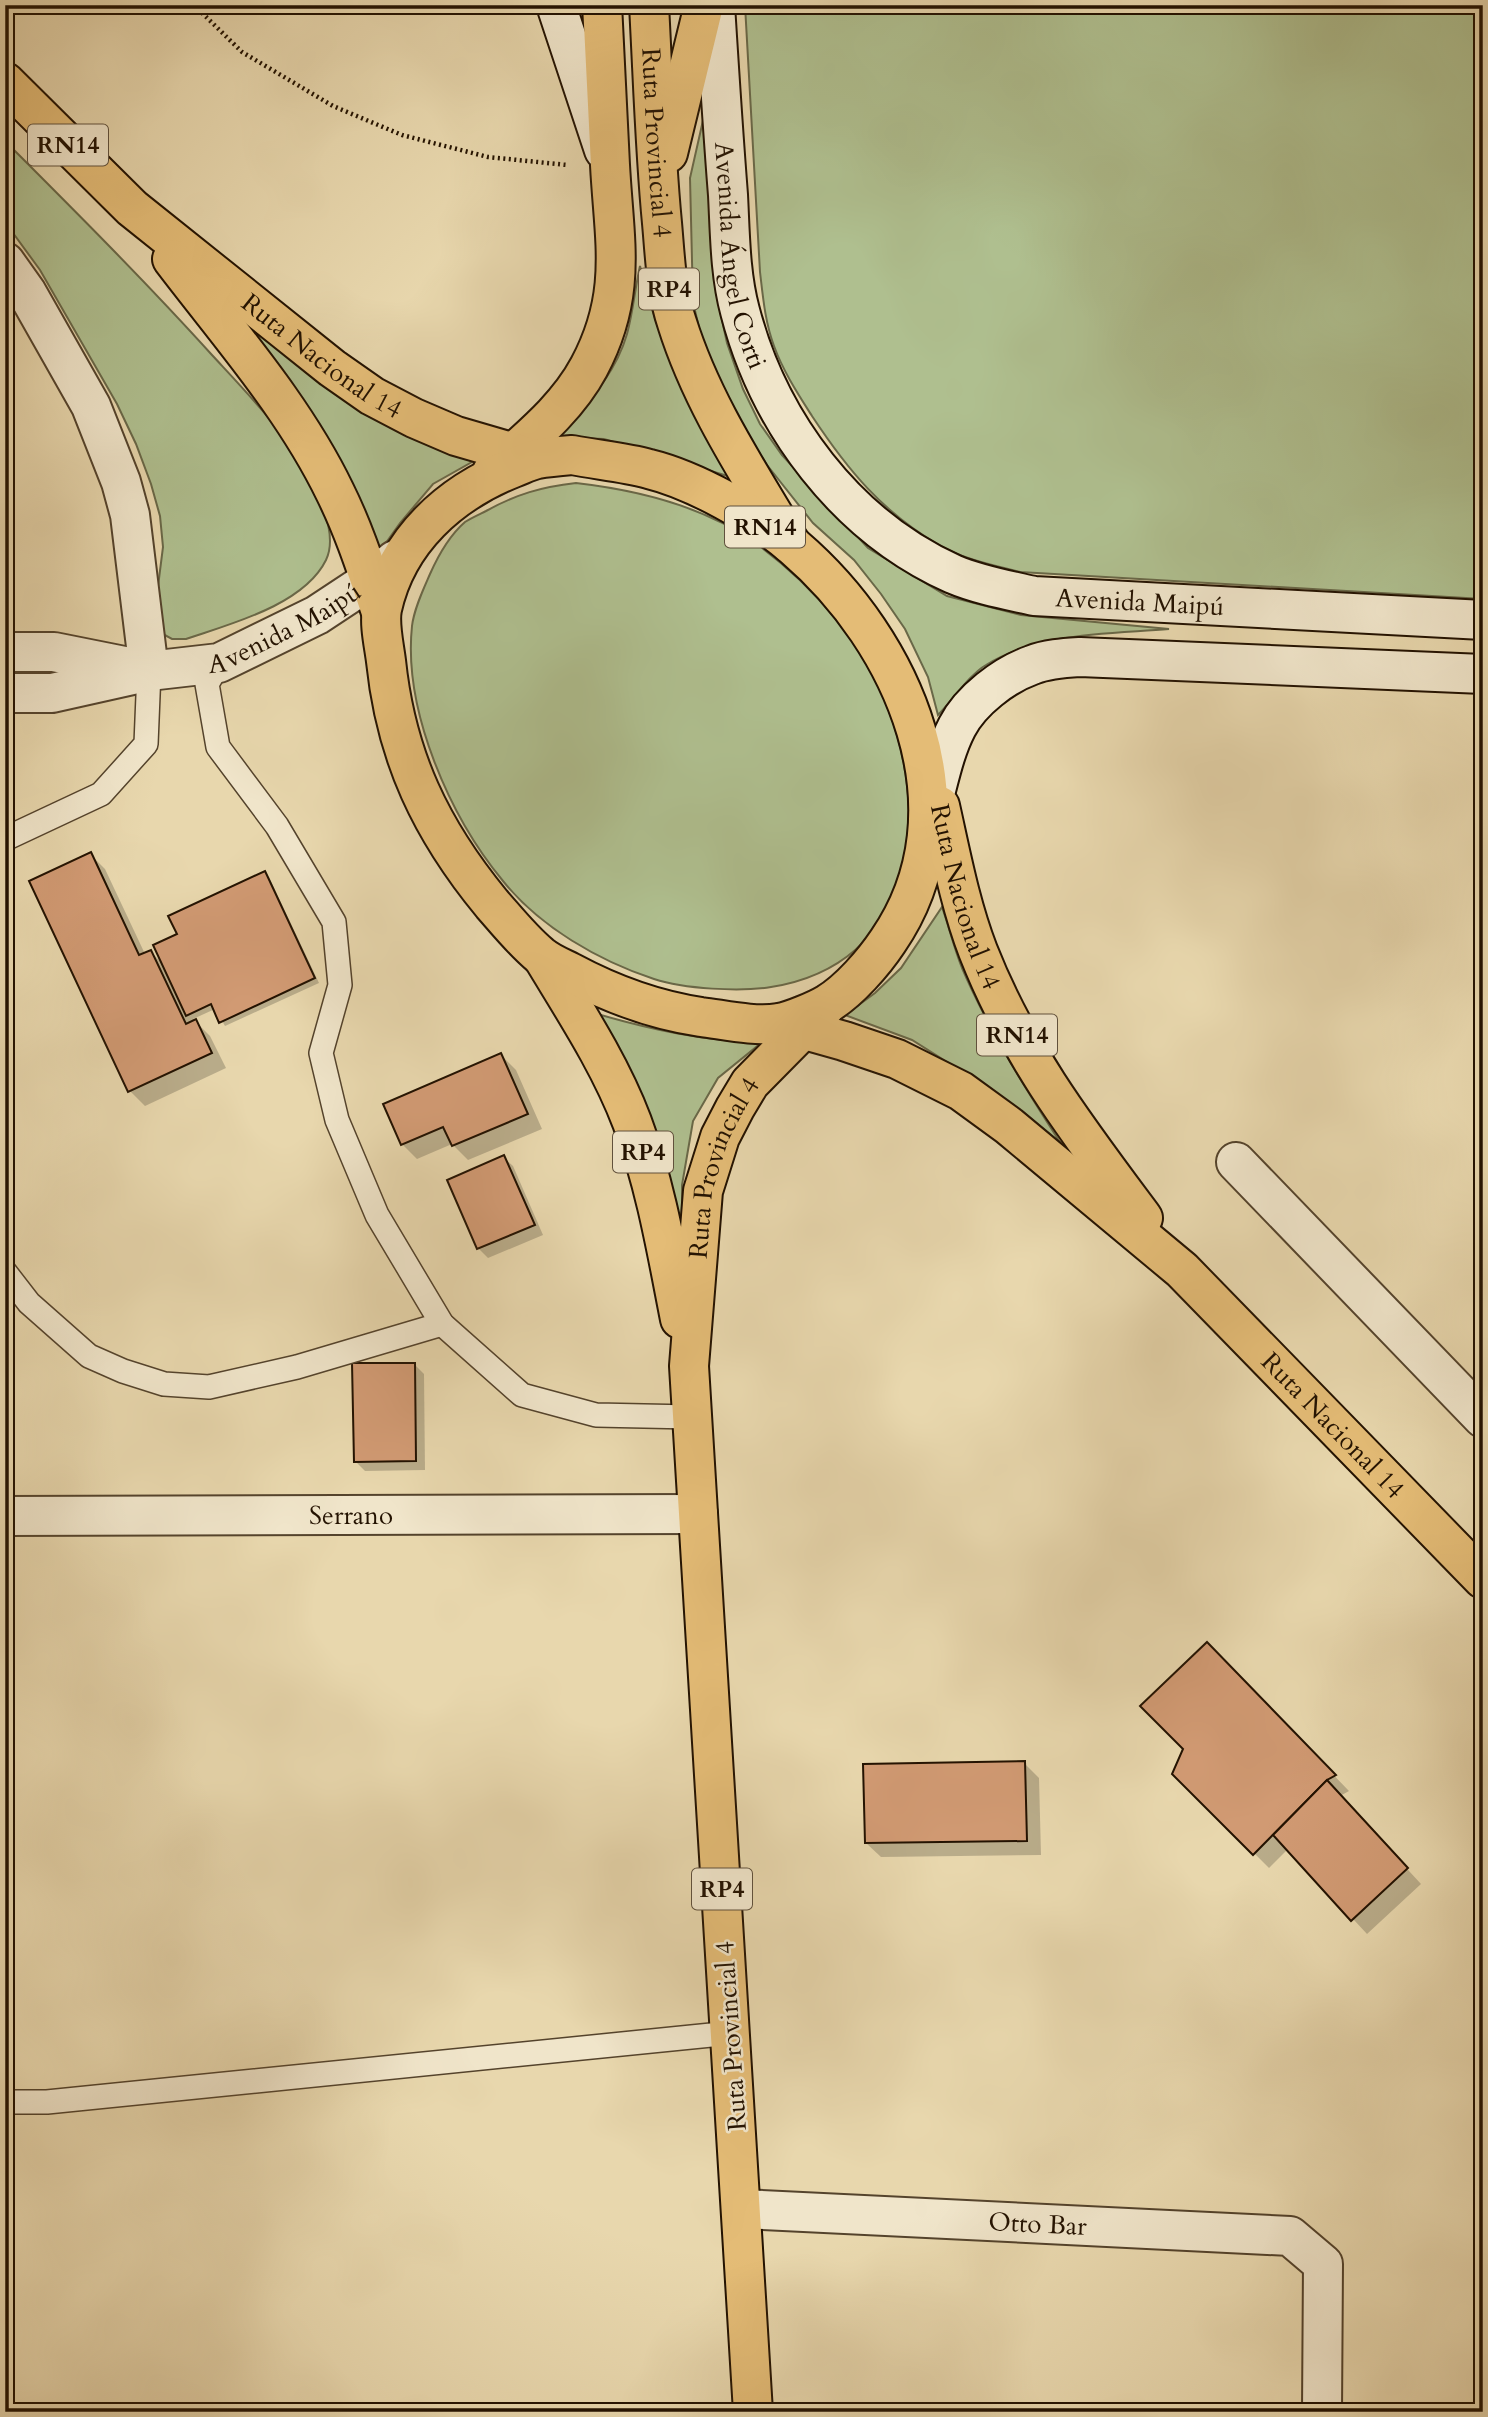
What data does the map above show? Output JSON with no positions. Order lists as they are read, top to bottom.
{
  "streets": {
    "main road": [
      "Ruta Provincial 4",
      "RN14",
      "RP4",
      "Ruta Nacional 14"
    ],
    "street": [
      "Avenida Ángel Corti",
      "Avenida Maipú",
      "Serrano",
      "Otto Bar"
    ]
  },
  "crossings": [
    ["Ruta Provincial 4", "RN14"],
    ["Ruta Provincial 4", "RP4"],
    ["Ruta Provincial 4", "Ruta Nacional 14"],
    ["Ruta Provincial 4", "Serrano"],
    ["Ruta Provincial 4", "Otto Bar"],
    ["RN14", "Ruta Nacional 14"],
    ["RN14", "Avenida Maipú"],
    ["Avenida Ángel Corti", "Avenida Maipú"],
    ["Ruta Nacional 14", "Avenida Maipú"]
  ]
}
